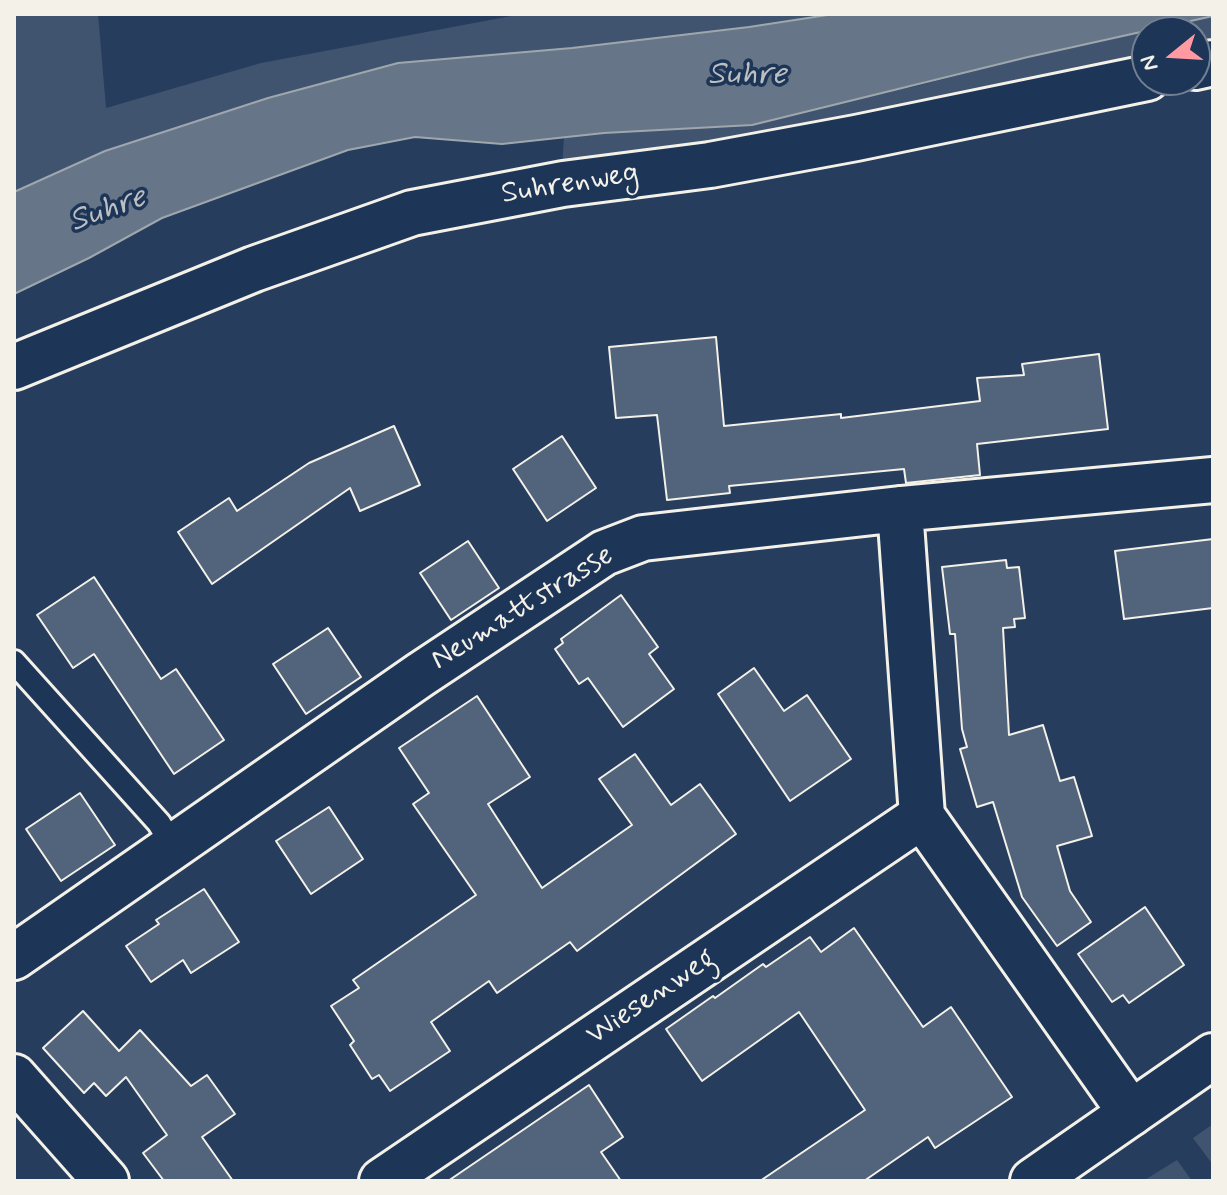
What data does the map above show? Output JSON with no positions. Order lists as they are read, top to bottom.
{
  "streets": {
    "street": ["Suhrenweg", "Neumattstrasse", "Wiesenweg"]
  },
  "water": ["Suhre"],
  "north": "left"
}
